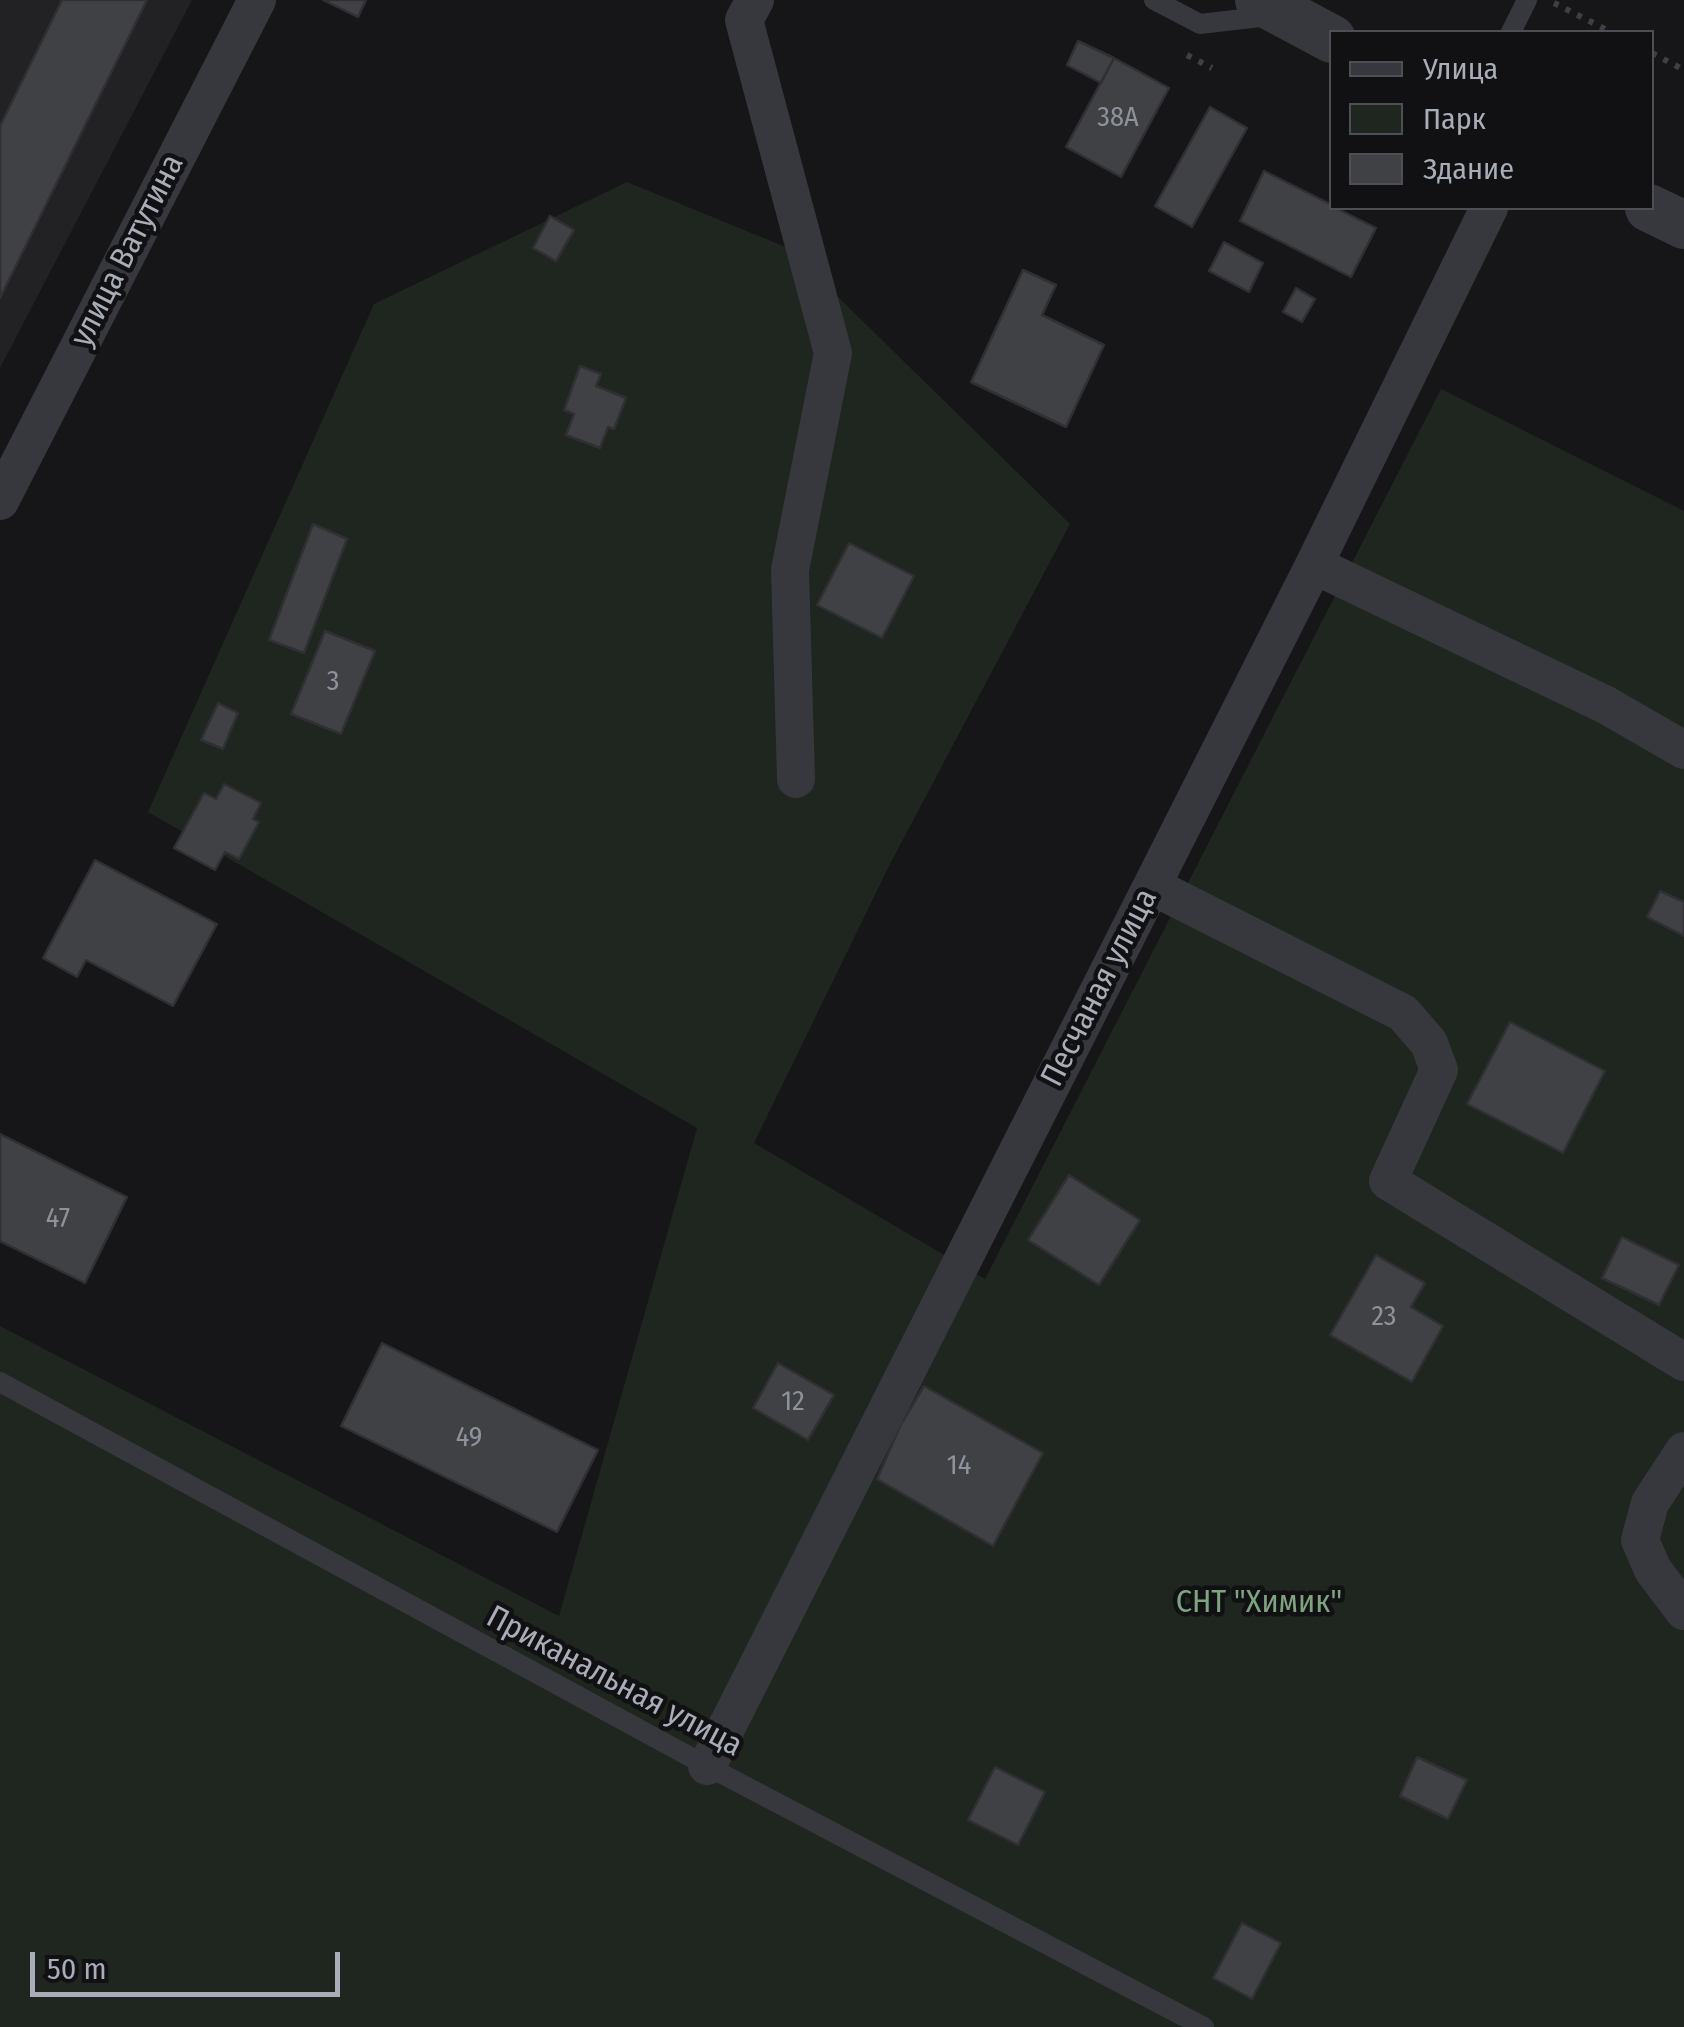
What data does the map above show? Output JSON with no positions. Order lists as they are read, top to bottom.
{
  "streets": {
    "street": ["улица Ватутина", "Песчаная улица"],
    "lane": ["Приканальная улица"]
  },
  "crossings": [
    ["Песчаная улица", "Приканальная улица"]
  ],
  "parks": ["СНТ \"Химик\""],
  "house_numbers": [
    "38А",
    "3",
    "47",
    "23",
    "12",
    "49",
    "14"
  ],
  "legend": ["Улица", "Парк", "Здание"],
  "scale_bar": "50 m"
}
